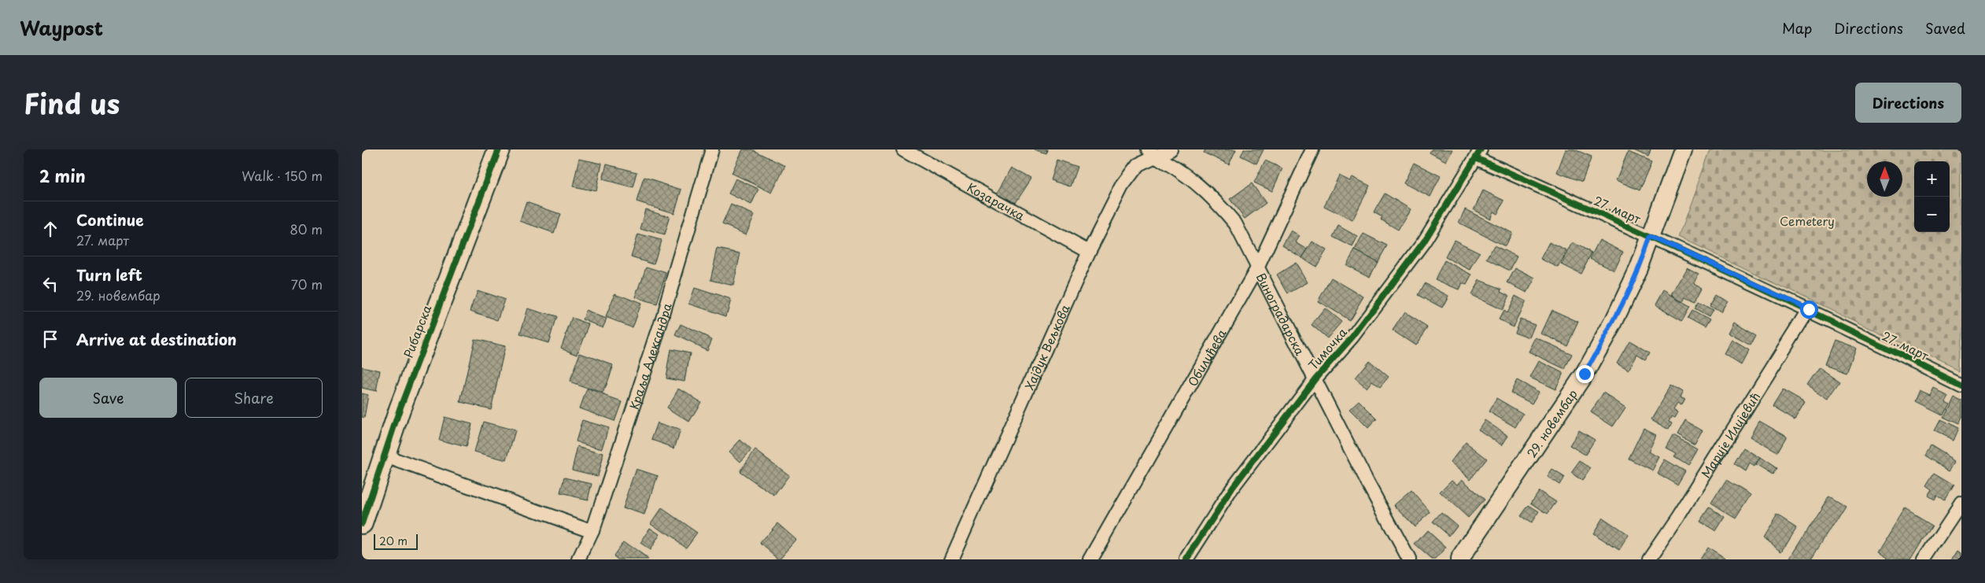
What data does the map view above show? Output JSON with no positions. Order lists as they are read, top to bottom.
{
  "streets": {
    "main road": ["Рибарска", "29. новембар"],
    "street": [
      "Козарачка",
      "27. март",
      "Виноградарска",
      "Хајдук Вељкова",
      "Тимочка",
      "Краља Александра",
      "Обилићева",
      "Марије Илијевић"
    ]
  },
  "crossings": [
    ["Козарачка", "Хајдук Вељкова"],
    ["27. март", "Тимочка"],
    ["27. март", "29. новембар"],
    ["27. март", "Марије Илијевић"],
    ["Виноградарска", "Хајдук Вељкова"],
    ["Виноградарска", "Тимочка"],
    ["Виноградарска", "Обилићева"]
  ],
  "parks": ["Cemetery"],
  "scale_bar": "20 m",
  "north": "top",
  "page": {
    "header": "Waypost",
    "nav": ["Map", "Directions", "Saved"],
    "title": "Find us",
    "buttons": [
      "Directions",
      ["Save", "Share"]
    ],
    "heading": ["2 min", "Walk · 150 m"],
    "map_buttons": ["+", "−"],
    "list": [
      ["Continue", "27. март", "80 m"],
      ["Turn left", "29. новембар", "70 m"],
      "Arrive at destination"
    ],
    "scale": "20 m"
  }
}
